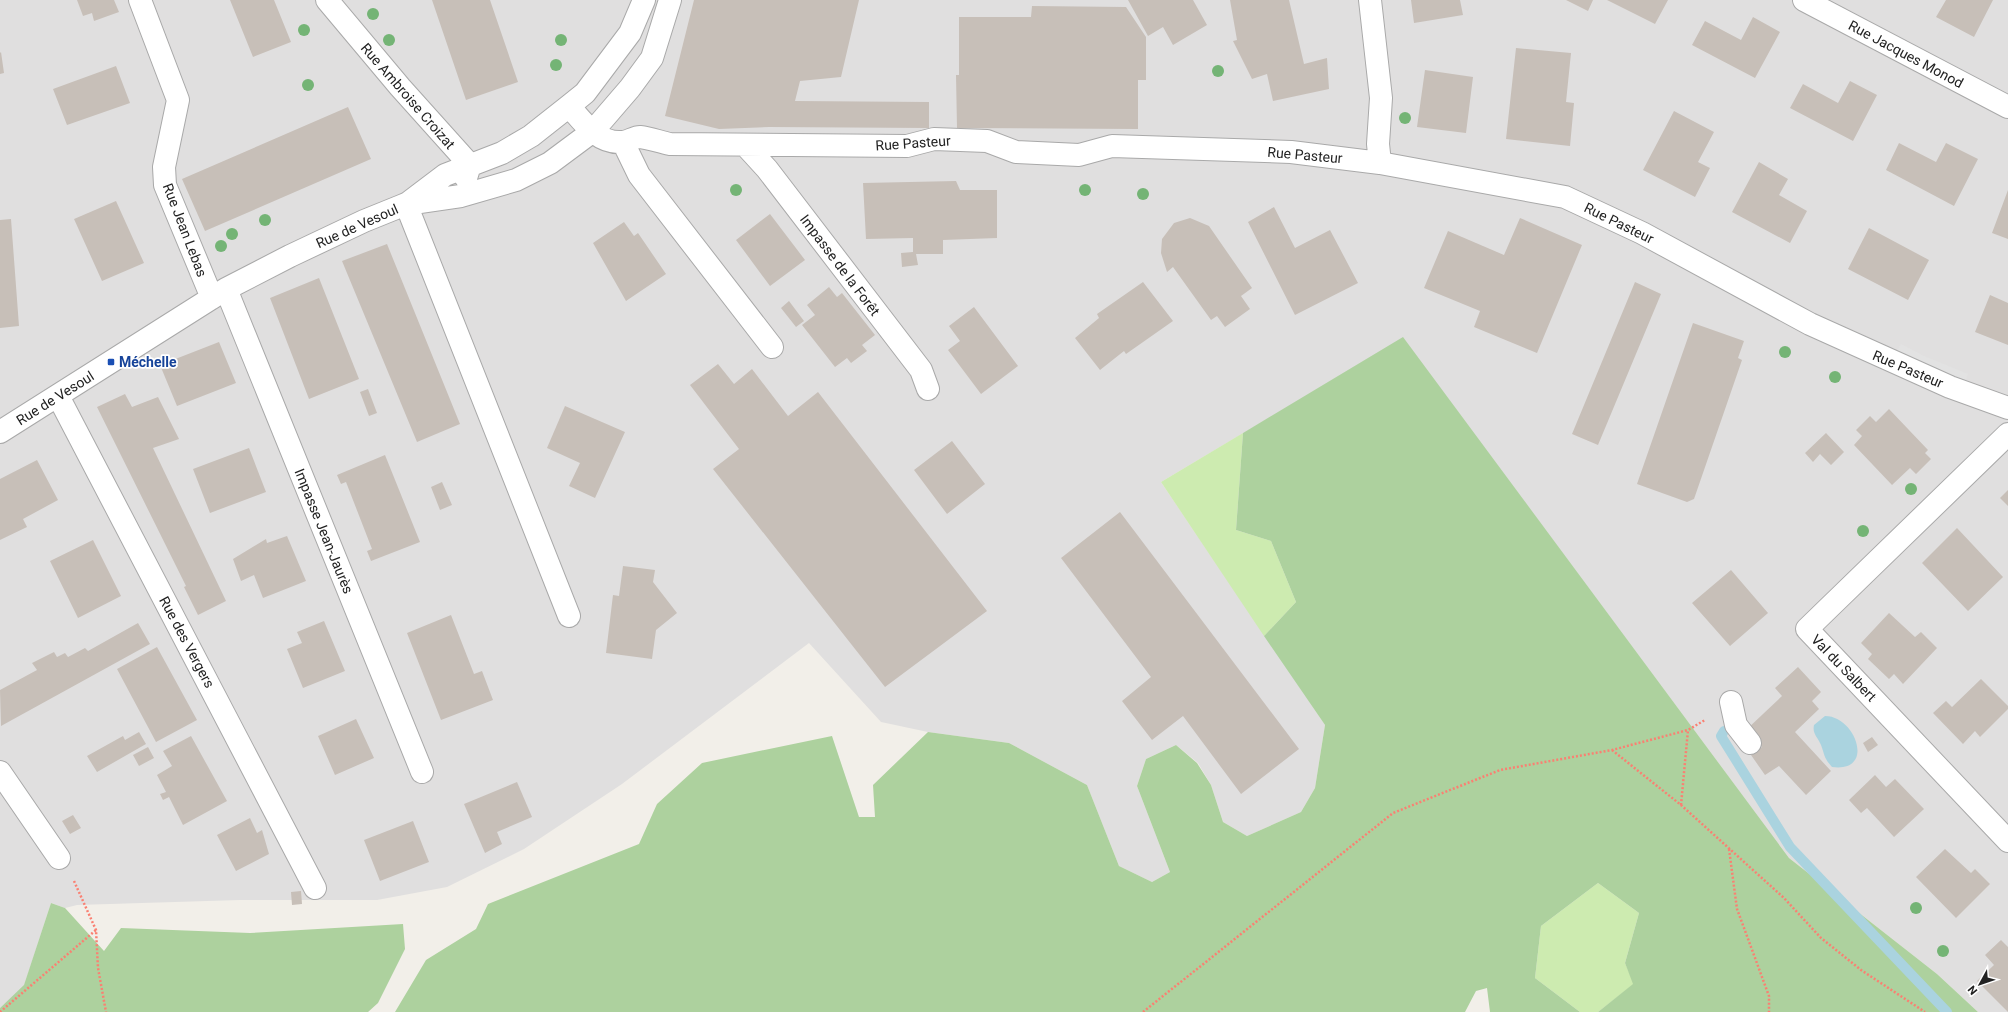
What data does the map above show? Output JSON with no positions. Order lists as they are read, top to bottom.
{
  "streets": {
    "street": [
      "Rue Jacques Monod",
      "Rue Ambroise Croizat",
      "Rue Pasteur",
      "Rue de Vesoul",
      "Rue Jean Lebas",
      "Impasse de la Forêt",
      "Impasse Jean-Jaurès",
      "Rue des Vergers",
      "Val du Salbert"
    ]
  },
  "crossings": [
    ["Rue Pasteur", "Rue de Vesoul"],
    ["Rue Pasteur", "Impasse de la Forêt"],
    ["Rue de Vesoul", "Rue Jean Lebas"],
    ["Rue de Vesoul", "Impasse Jean-Jaurès"],
    ["Rue de Vesoul", "Rue des Vergers"],
    ["Rue Jean Lebas", "Impasse Jean-Jaurès"]
  ],
  "places": {
    "transit": ["Méchelle"]
  },
  "north": "bottom left"
}
